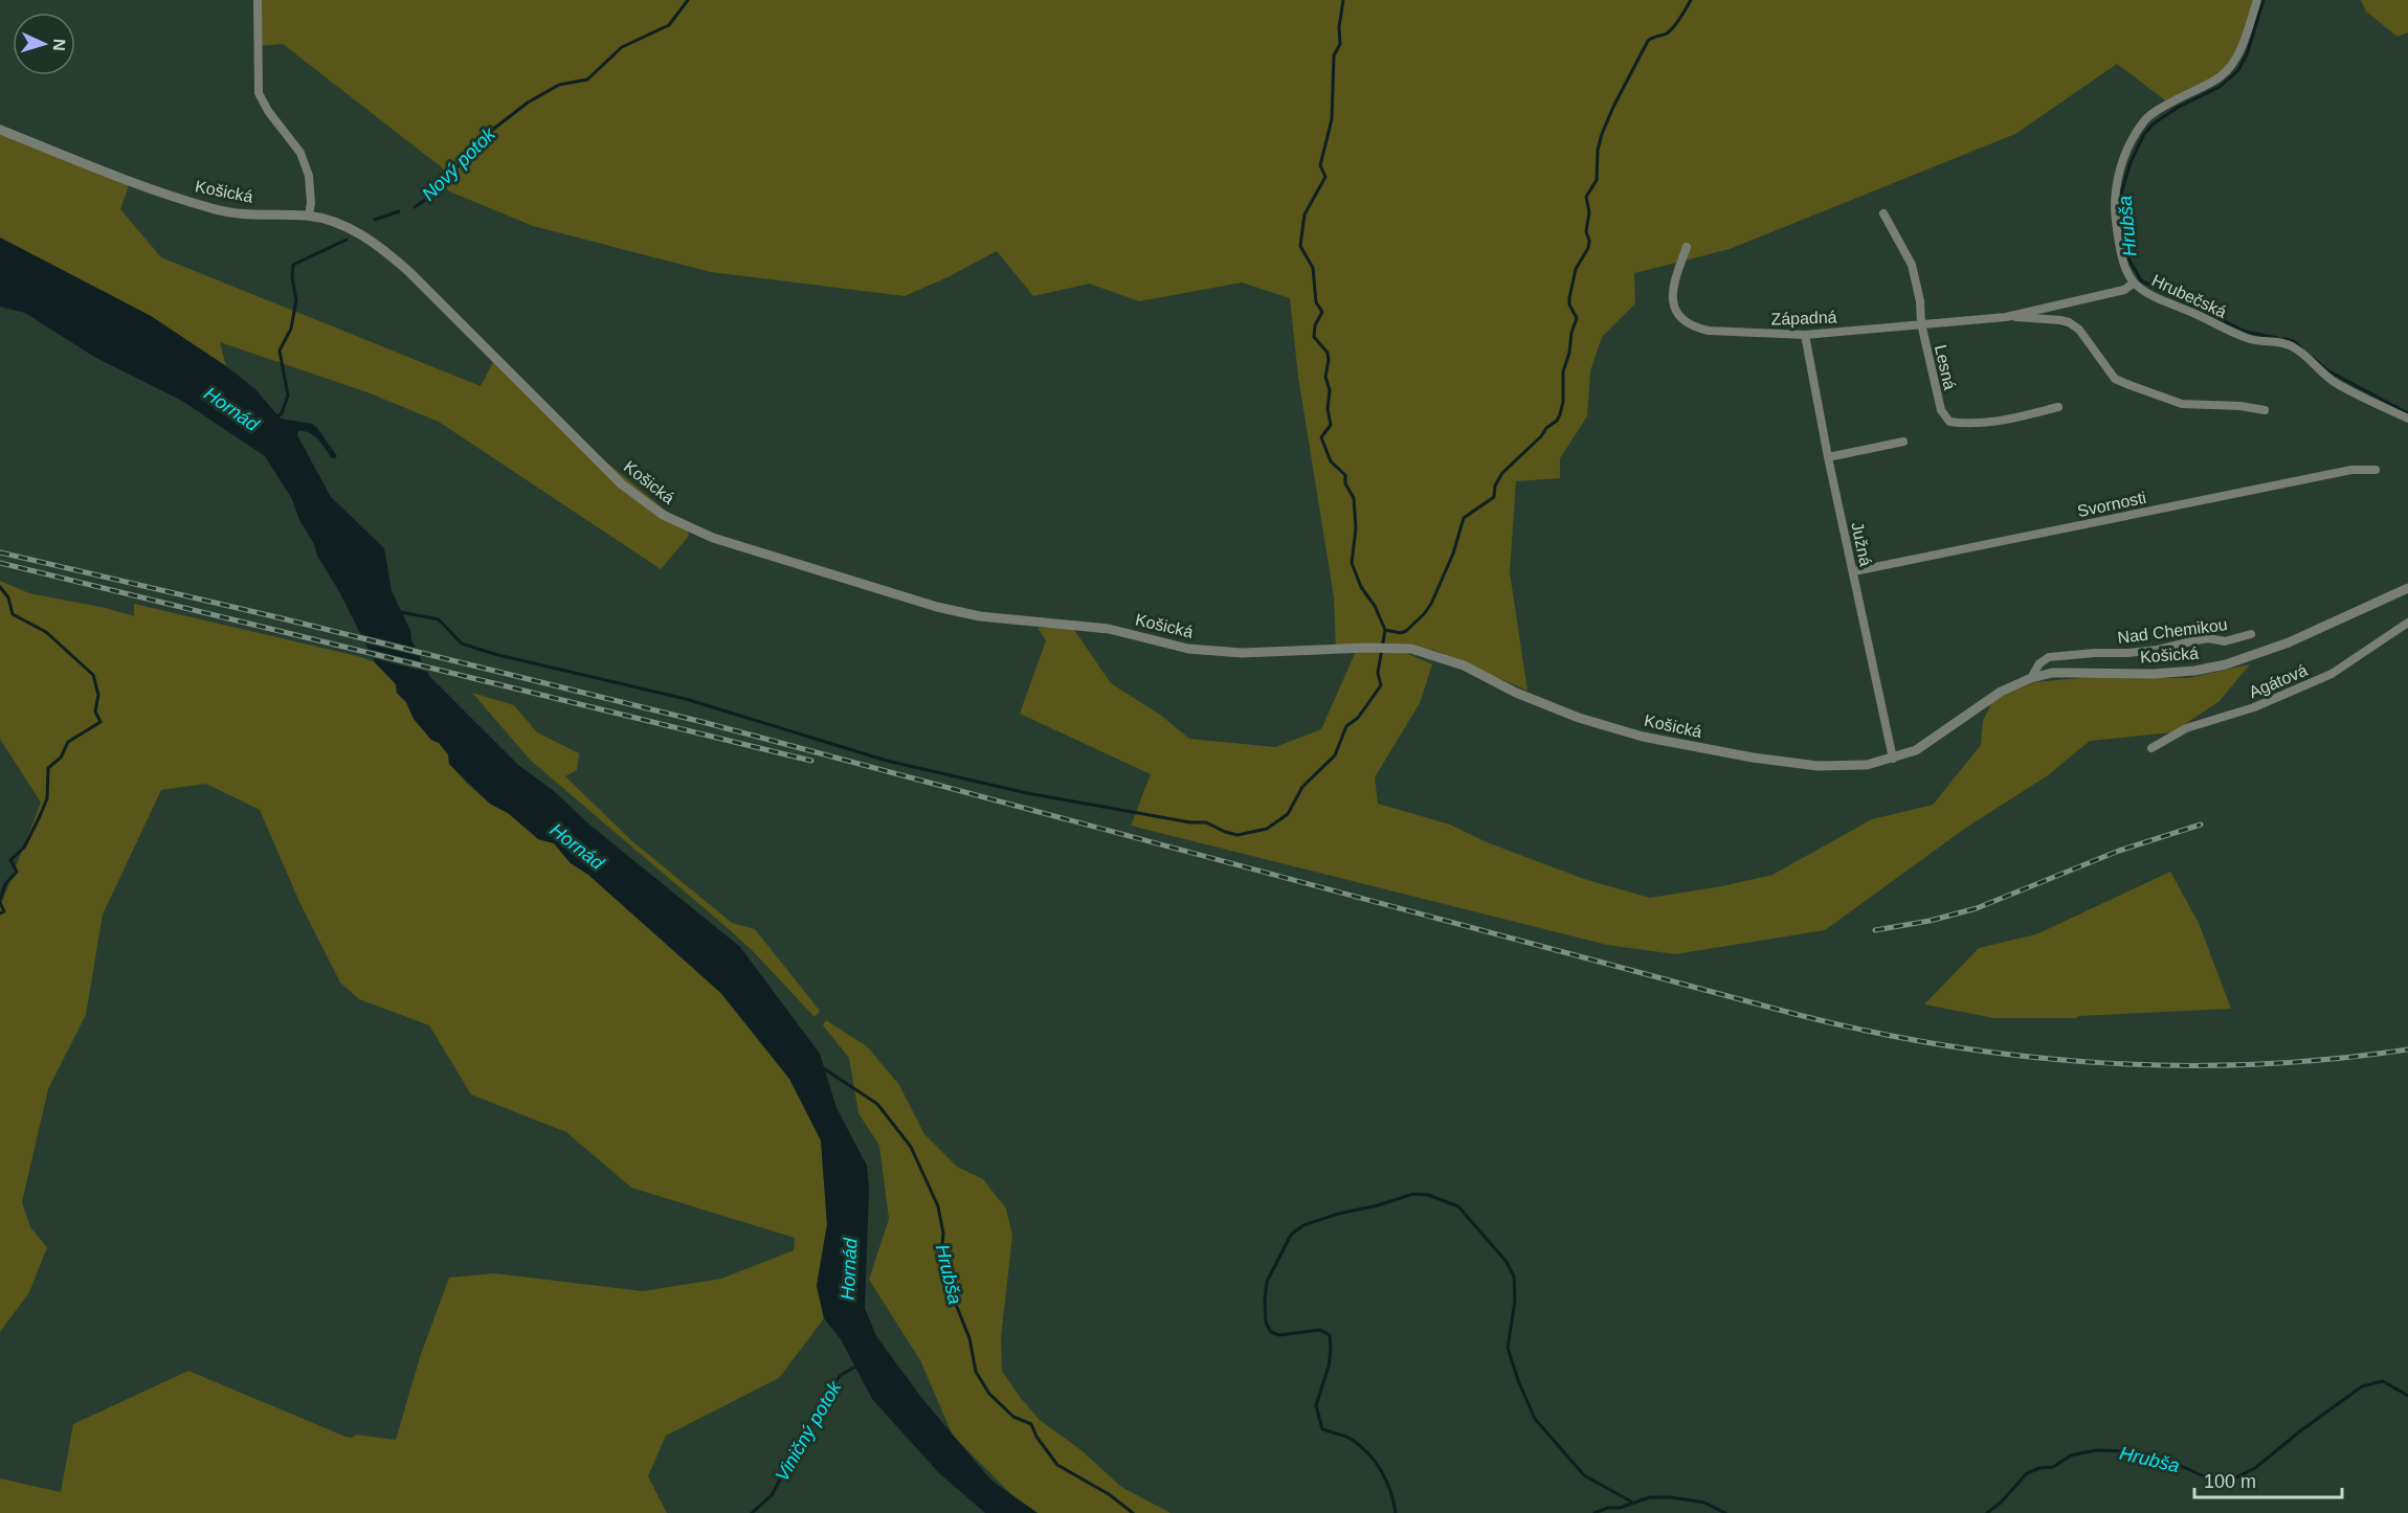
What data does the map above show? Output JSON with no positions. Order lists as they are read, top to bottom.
{
  "streets": {
    "street": [
      "Košická",
      "Hrubečská",
      "Západná",
      "Lesná",
      "Svornosti",
      "Južná",
      "Nad Chemikou",
      "Agátová"
    ]
  },
  "crossings": [
    ["Košická", "Južná"],
    ["Košická", "Nad Chemikou"],
    ["Hrubečská", "Západná"],
    ["Západná", "Lesná"],
    ["Západná", "Južná"],
    ["Svornosti", "Južná"]
  ],
  "water": [
    "Nový potok",
    "Hrubša",
    "Hornád",
    "Viničný potok"
  ],
  "scale_bar": "100 m",
  "north": "right"
}
